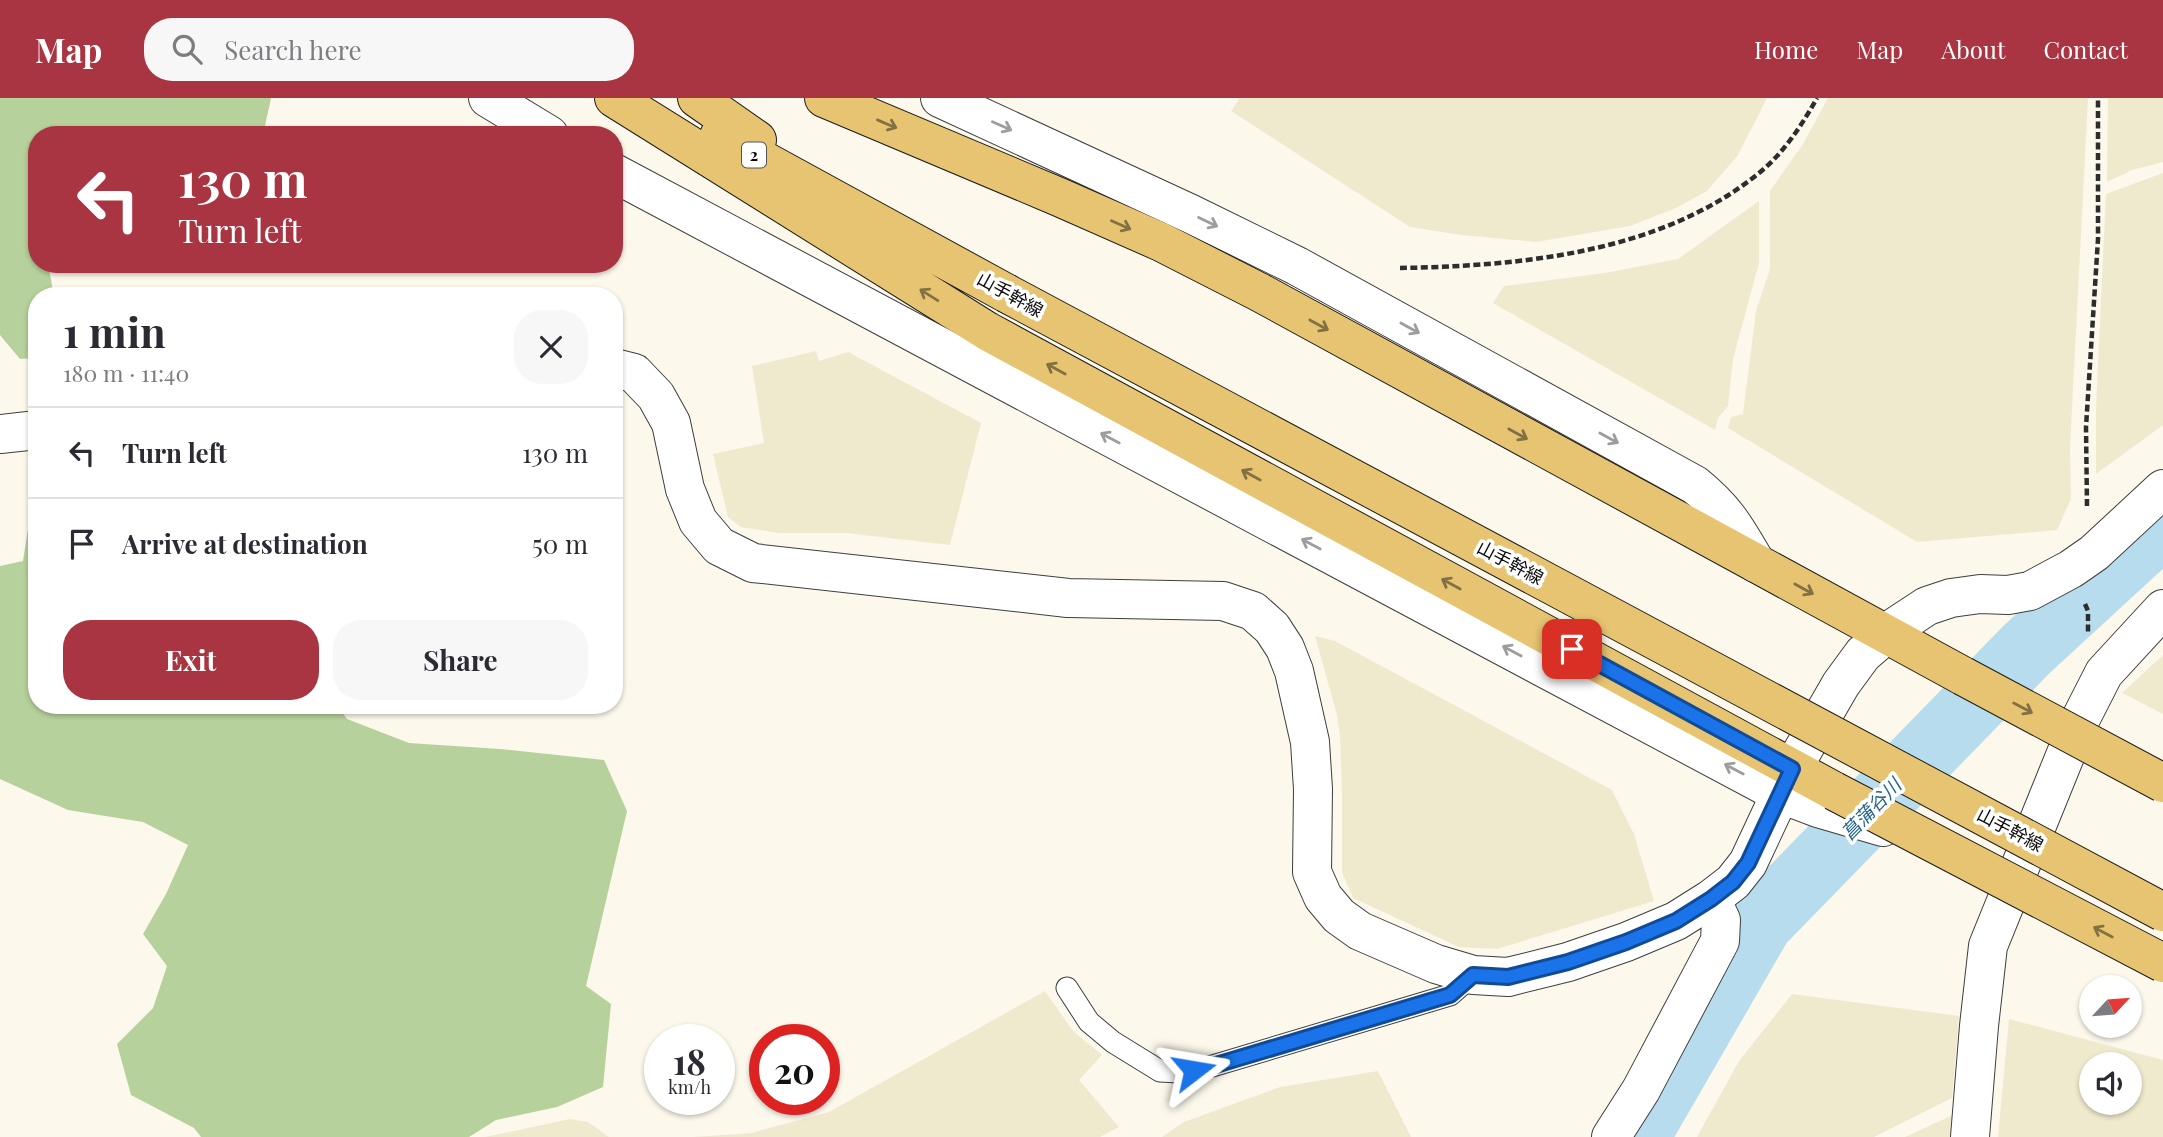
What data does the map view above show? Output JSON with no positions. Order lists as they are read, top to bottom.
{
  "streets": {
    "main road": ["2", "山手幹線"]
  },
  "water": ["菖蒲谷川"],
  "north": "top right",
  "page": {
    "header": "Map",
    "search": "Search here",
    "nav": [
      "Home",
      "Map",
      "About",
      "Contact"
    ],
    "turn": ["130 m", "Turn left"],
    "heading": ["1 min", "180 m · 11:40"],
    "list": [
      {
        "name": "Turn left",
        "value": "130 m"
      },
      {
        "name": "Arrive at destination",
        "value": "50 m"
      }
    ],
    "buttons": ["Exit", "Share"],
    "speed": "18 km/h",
    "limit": "20"
  }
}
